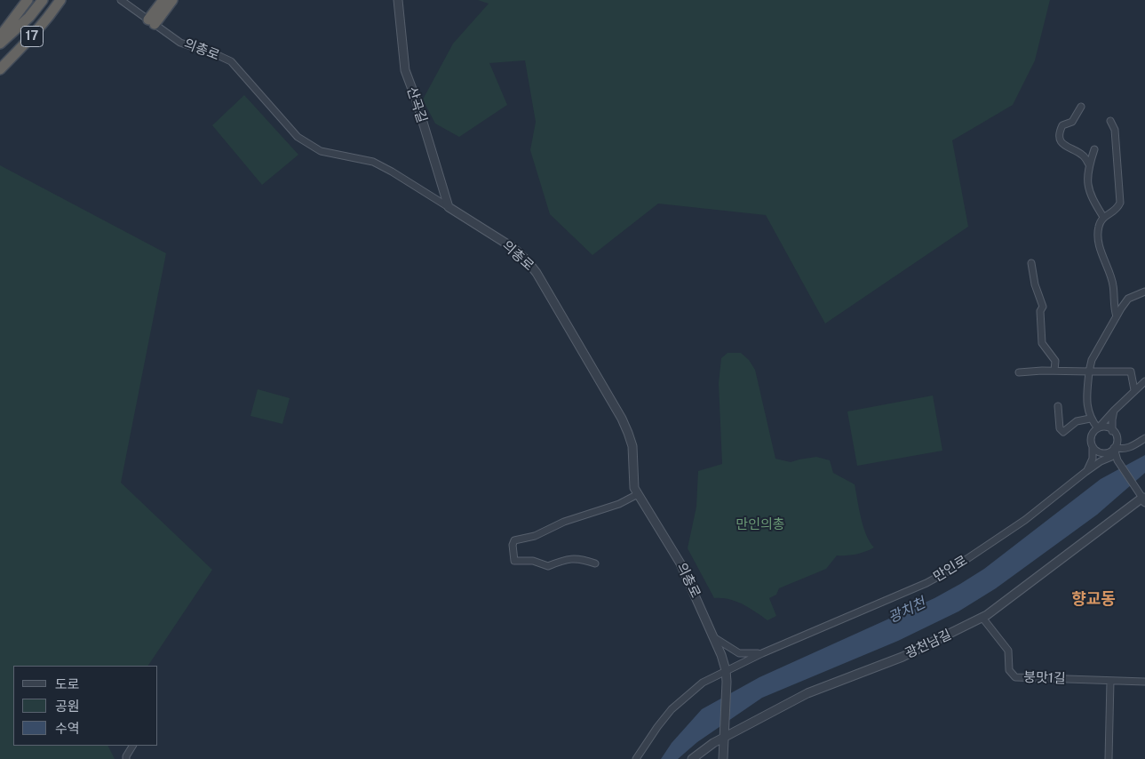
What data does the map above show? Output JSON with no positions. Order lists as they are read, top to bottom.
{
  "streets": {
    "highway": ["17"],
    "street": [
      "의총로",
      "산곡길",
      "만인로",
      "광천남길",
      "붕맛1길"
    ]
  },
  "crossings": [
    ["의총로", "산곡길"],
    ["의총로", "만인로"],
    ["의총로", "광천남길"],
    ["광천남길", "붕맛1길"]
  ],
  "districts": ["향교동"],
  "water": ["광치천"],
  "parks": ["만인의총"],
  "legend": ["도로", "공원", "수역"]
}
